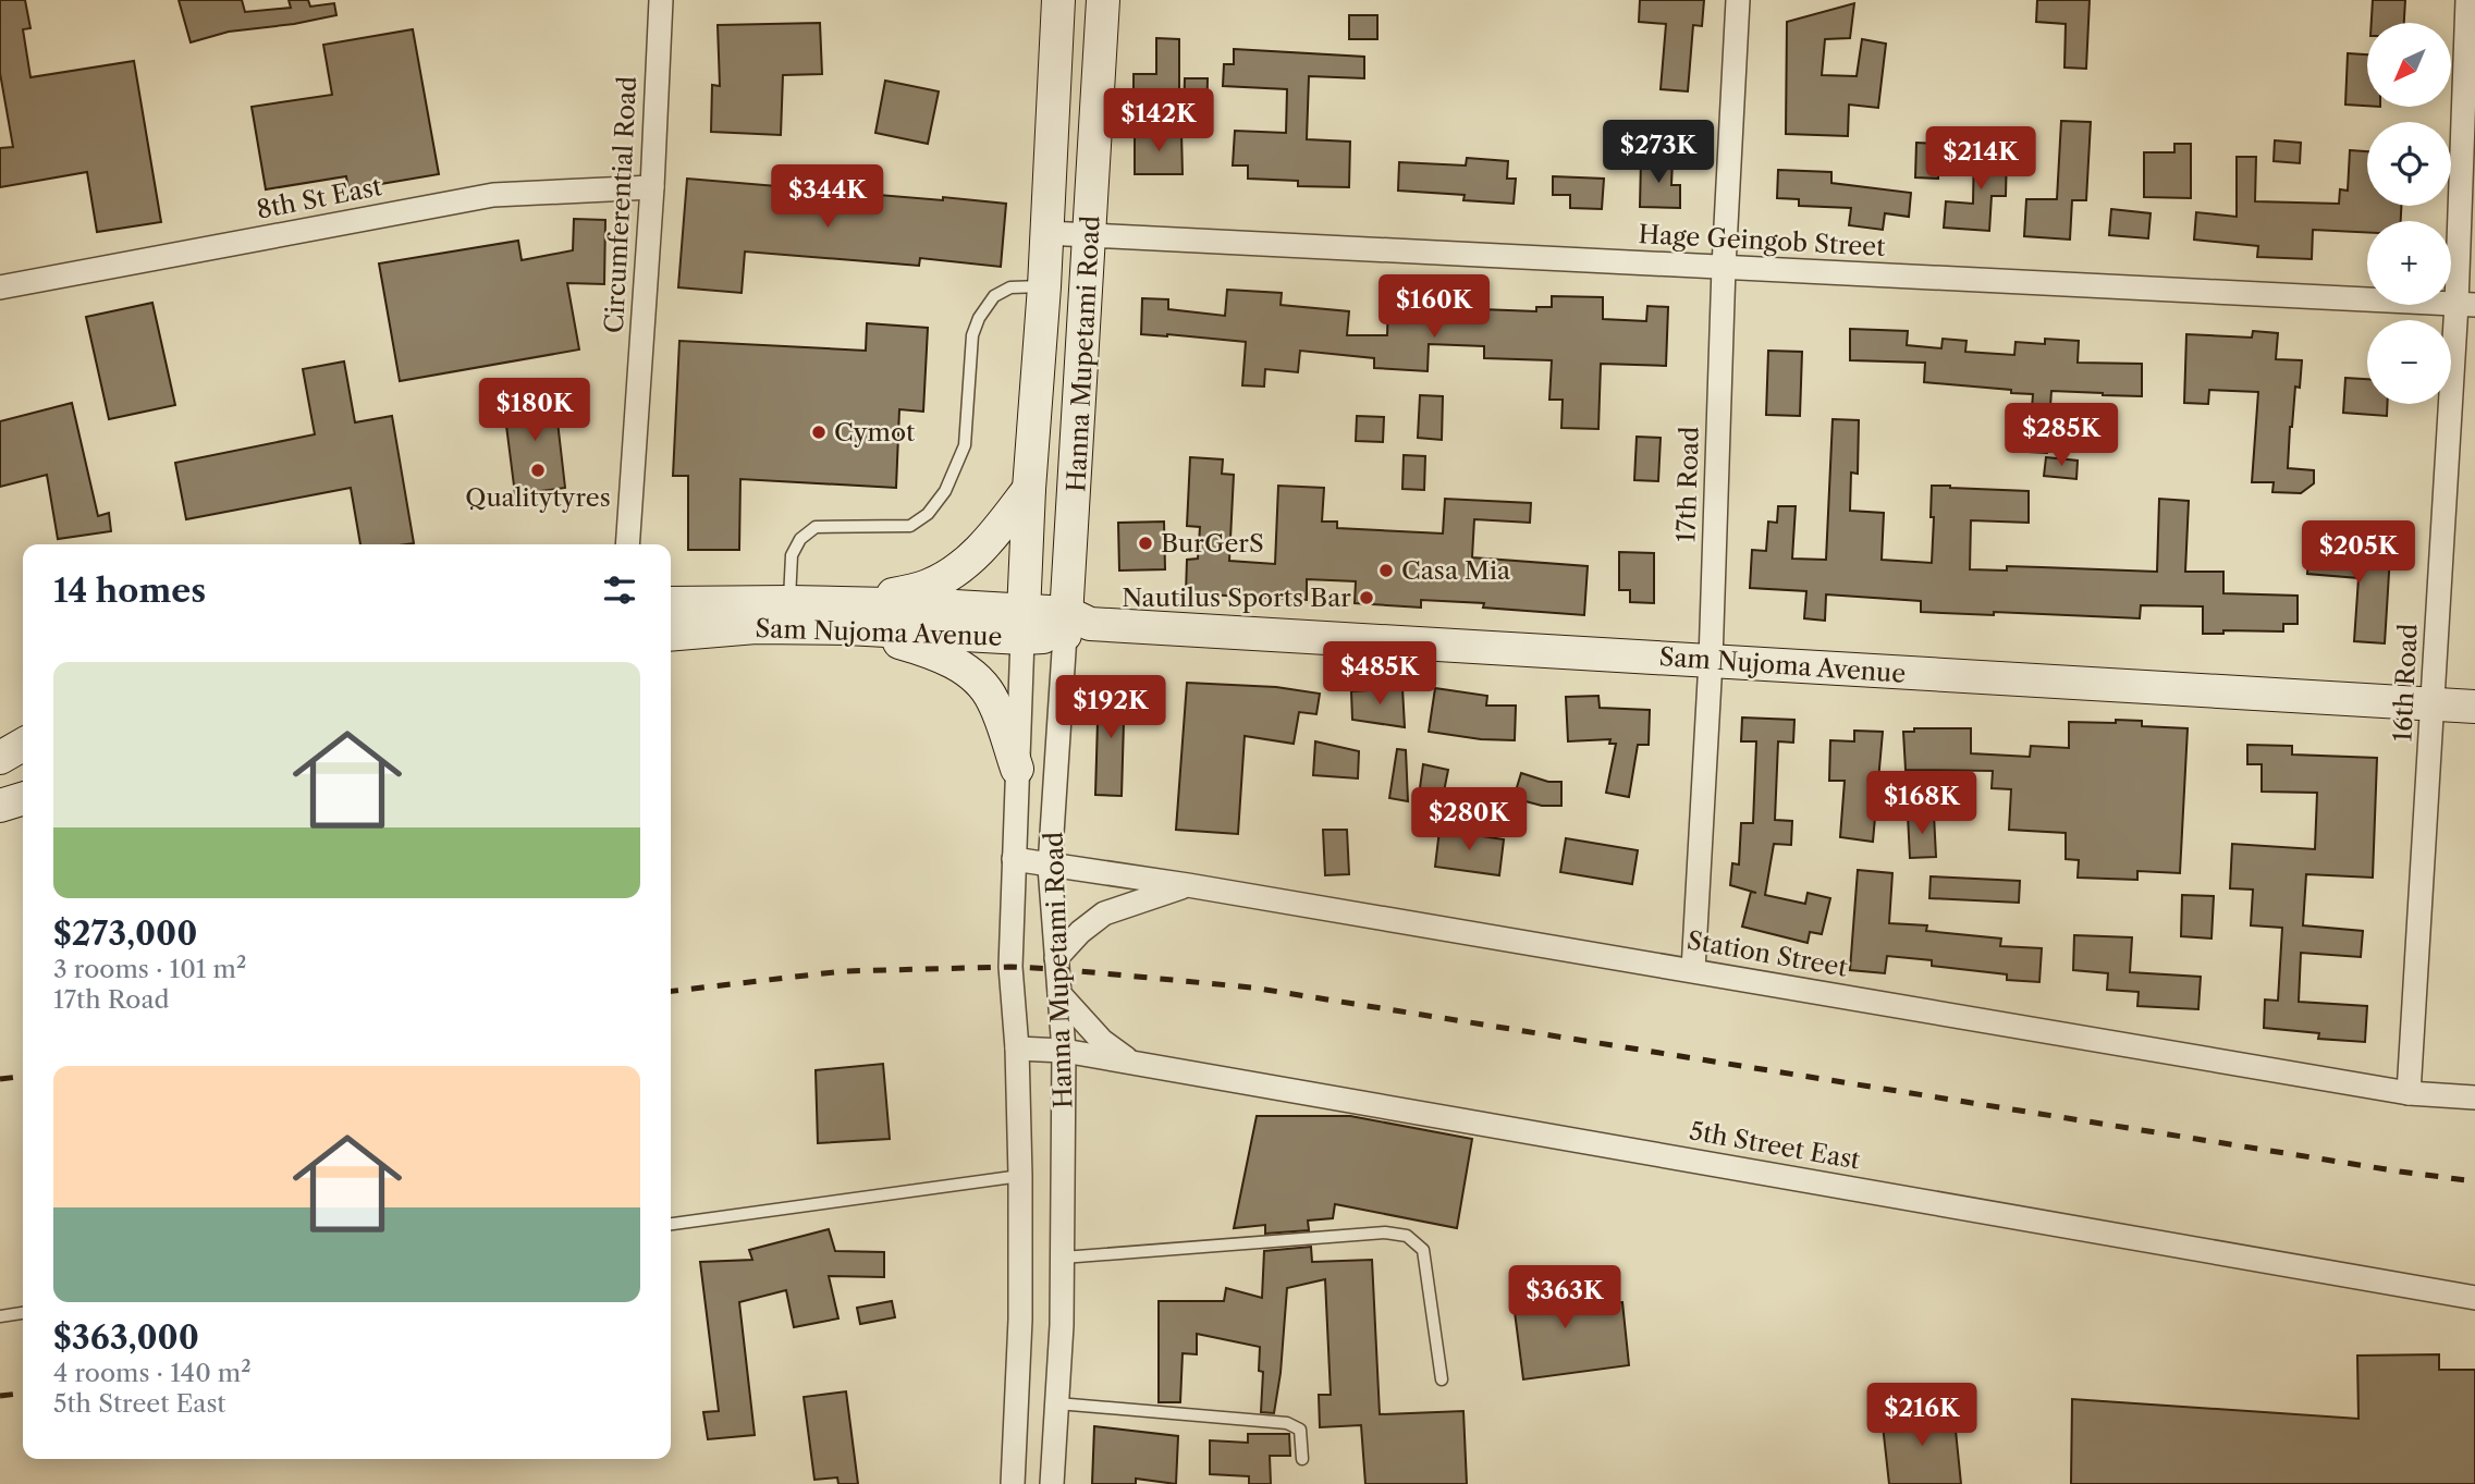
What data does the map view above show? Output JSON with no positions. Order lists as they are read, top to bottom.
{
  "streets": {
    "main road": ["Hanna Mupetami Road", "Sam Nujoma Avenue"],
    "street": [
      "8th St East",
      "Circumferential Road",
      "Hage Geingob Street",
      "17th Road",
      "16th Road",
      "Station Street",
      "5th Street East"
    ]
  },
  "crossings": [
    ["8th St East", "Circumferential Road"],
    ["Hage Geingob Street", "Hanna Mupetami Road"],
    ["Hage Geingob Street", "17th Road"],
    ["Hage Geingob Street", "16th Road"],
    ["Hanna Mupetami Road", "Sam Nujoma Avenue"],
    ["Hanna Mupetami Road", "Station Street"],
    ["Hanna Mupetami Road", "5th Street East"],
    ["17th Road", "Sam Nujoma Avenue"],
    ["17th Road", "Station Street"],
    ["Sam Nujoma Avenue", "16th Road"],
    ["16th Road", "Station Street"]
  ],
  "places": [
    "Cymot",
    "Qualitytyres",
    "BurGerS",
    "Casa Mia",
    "Nautilus Sports Bar"
  ],
  "north": "bottom left",
  "page": {
    "map_buttons": ["+", "−"],
    "price": [
      "$142K",
      "$273K",
      "$214K",
      "$344K",
      "$160K",
      "$180K",
      "$285K",
      "$205K",
      "$485K",
      "$192K",
      "$168K",
      "$280K",
      "$363K",
      "$216K"
    ],
    "heading": "14 homes",
    "list": [
      {
        "name": "$273,000",
        "note": "3 rooms · 101 m² · 17th Road"
      },
      {
        "name": "$363,000",
        "note": "4 rooms · 140 m² · 5th Street East"
      }
    ]
  }
}
